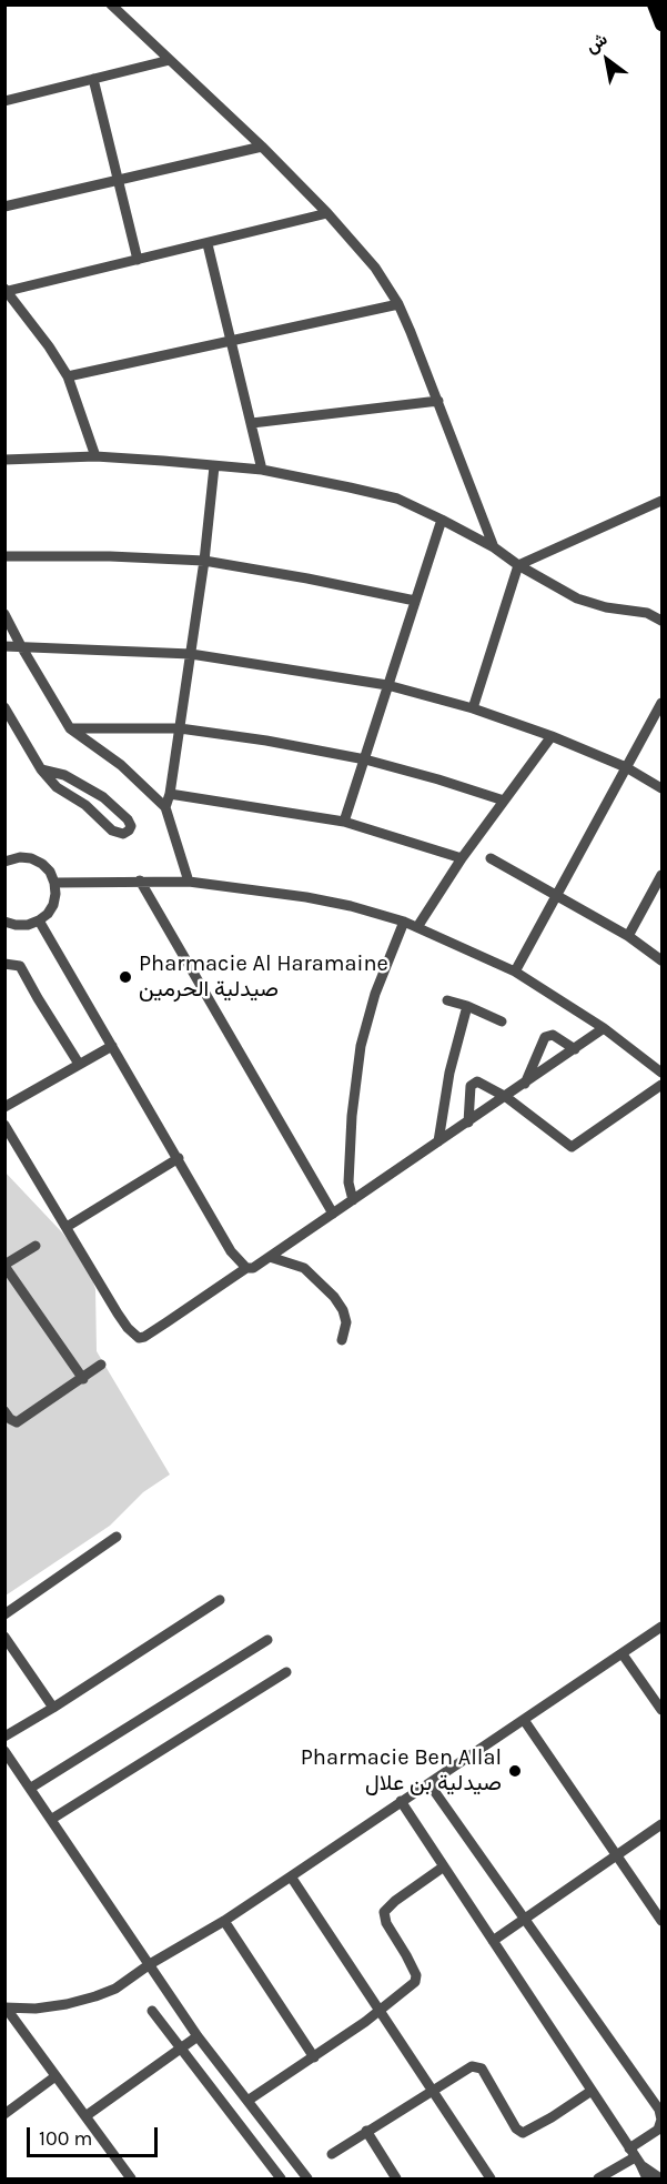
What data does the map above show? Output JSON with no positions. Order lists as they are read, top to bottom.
{
  "places": ["Pharmacie Al Haramaine صيدلية الحرمين", "Pharmacie Ben Allal صيدلية بن علال"],
  "scale_bar": "100 m",
  "north": "top left"
}
